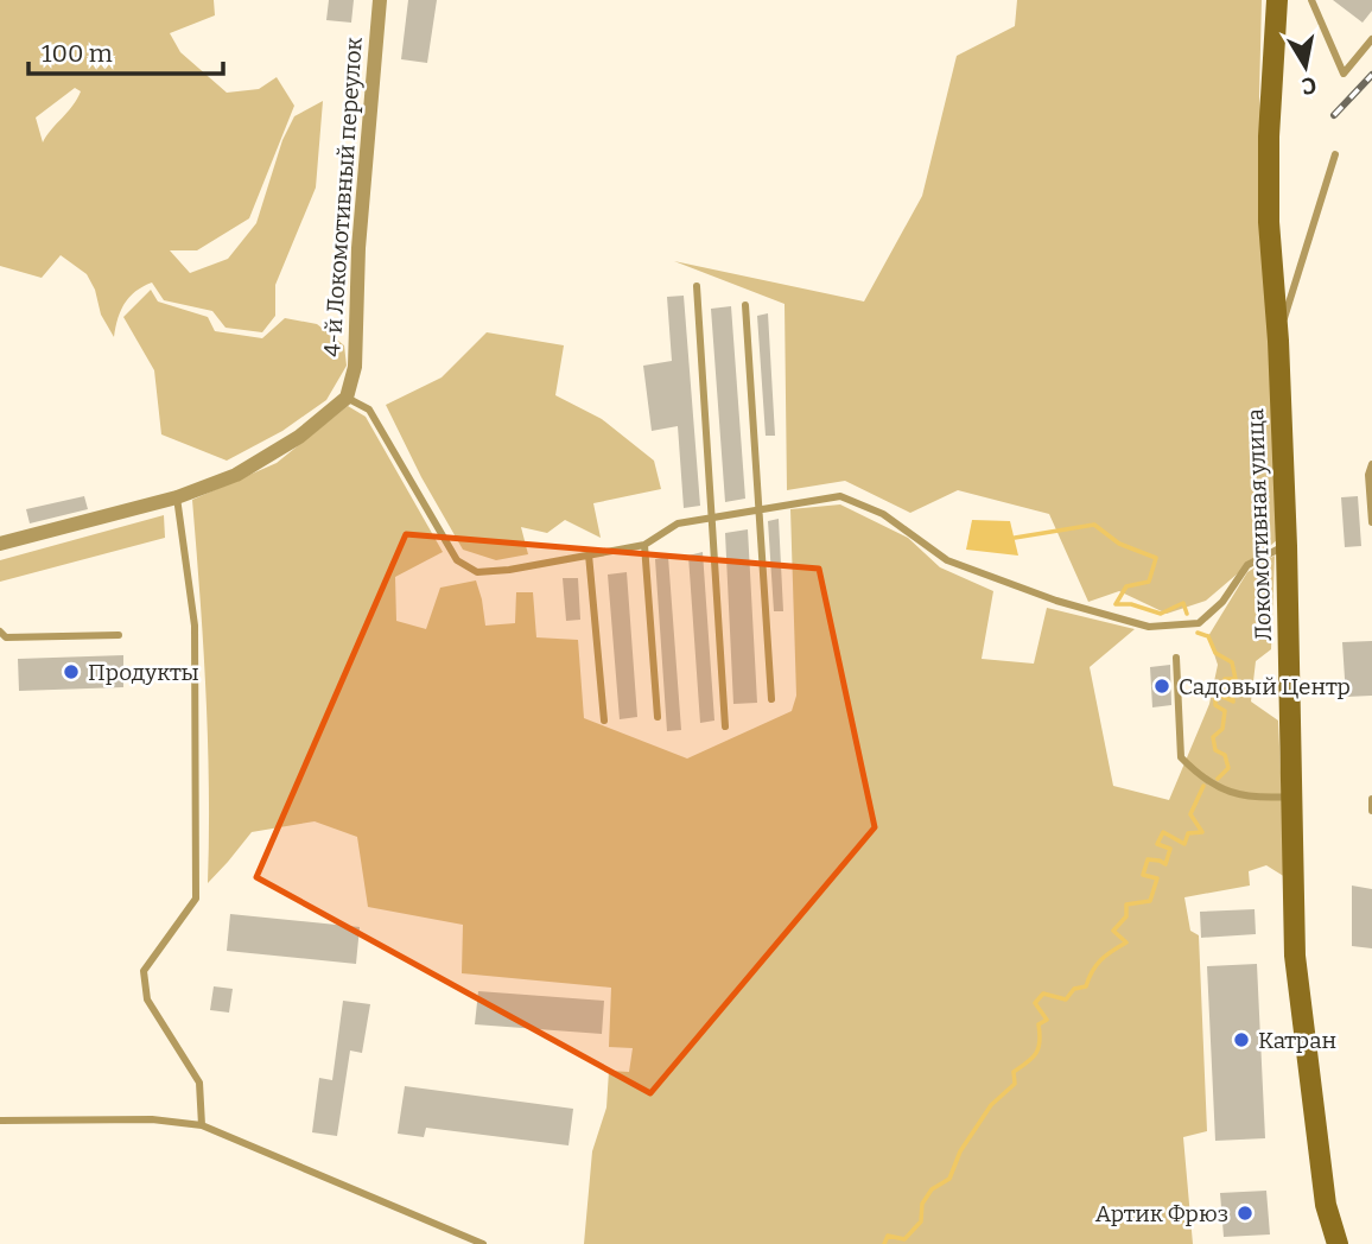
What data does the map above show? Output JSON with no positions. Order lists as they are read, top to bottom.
{
  "streets": {
    "street": ["4-й Локомотивный переулок", "Локомотивная улица"]
  },
  "places": [
    "Продукты",
    "Садовый Центр",
    "Катран",
    "Артик Фрюз"
  ],
  "scale_bar": "100 m",
  "north": "bottom"
}
